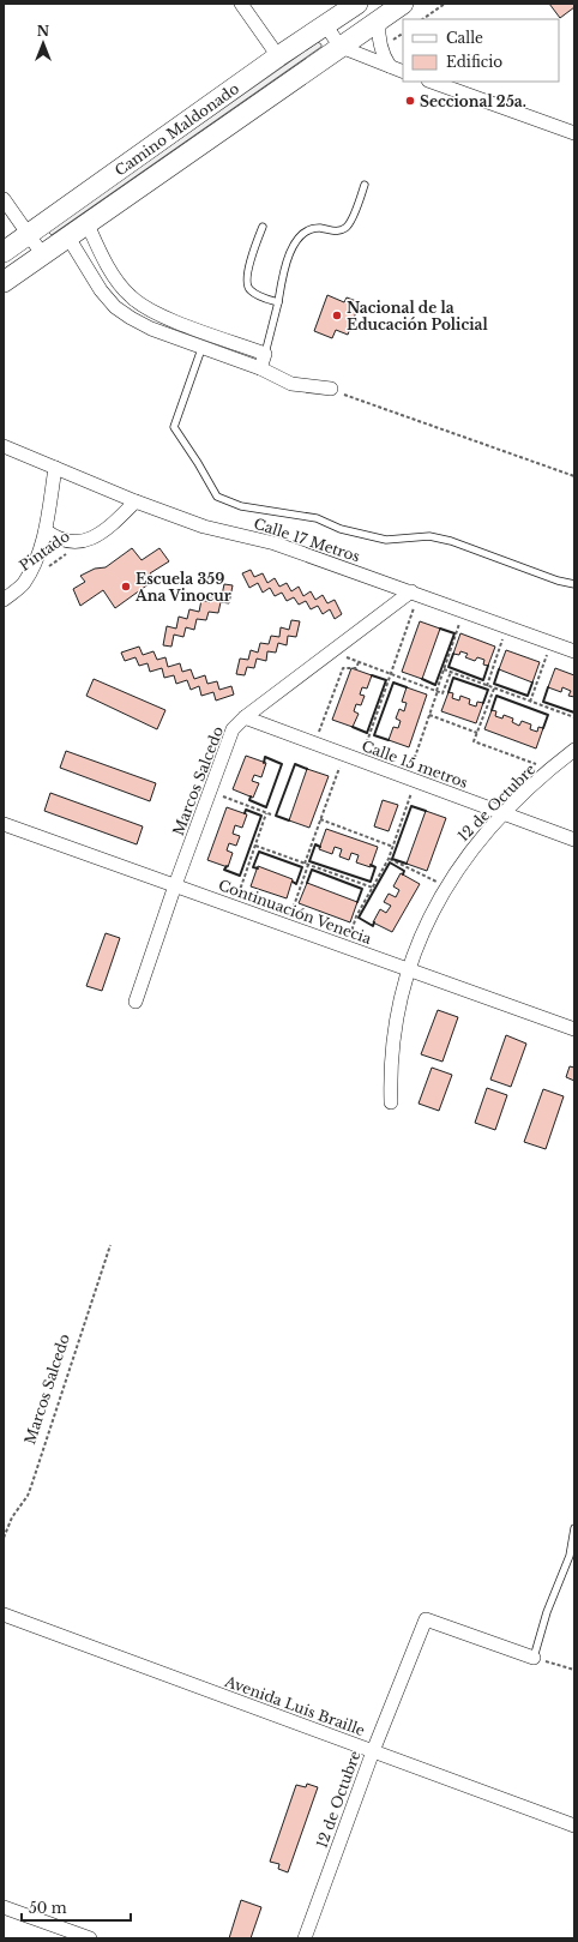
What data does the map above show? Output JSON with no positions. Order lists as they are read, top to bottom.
{
  "streets": {
    "main road": ["Camino Maldonado"],
    "street": [
      "Calle 17 Metros",
      "Pintado",
      "Calle 15 metros",
      "Marcos Salcedo",
      "12 de Octubre",
      "Continuación Venecia",
      "Avenida Luis Braille"
    ]
  },
  "crossings": [
    ["Calle 17 Metros", "Pintado"],
    ["Calle 17 Metros", "Marcos Salcedo"],
    ["Calle 15 metros", "Marcos Salcedo"],
    ["Calle 15 metros", "12 de Octubre"],
    ["Marcos Salcedo", "Continuación Venecia"],
    ["12 de Octubre", "Continuación Venecia"],
    ["12 de Octubre", "Avenida Luis Braille"]
  ],
  "places": ["Seccional 25a.", "Nacional de la Educación Policial", "Escuela 359 Ana Vinocur"],
  "legend": ["Calle", "Edificio"],
  "scale_bar": "50 m",
  "north": "top"
}
